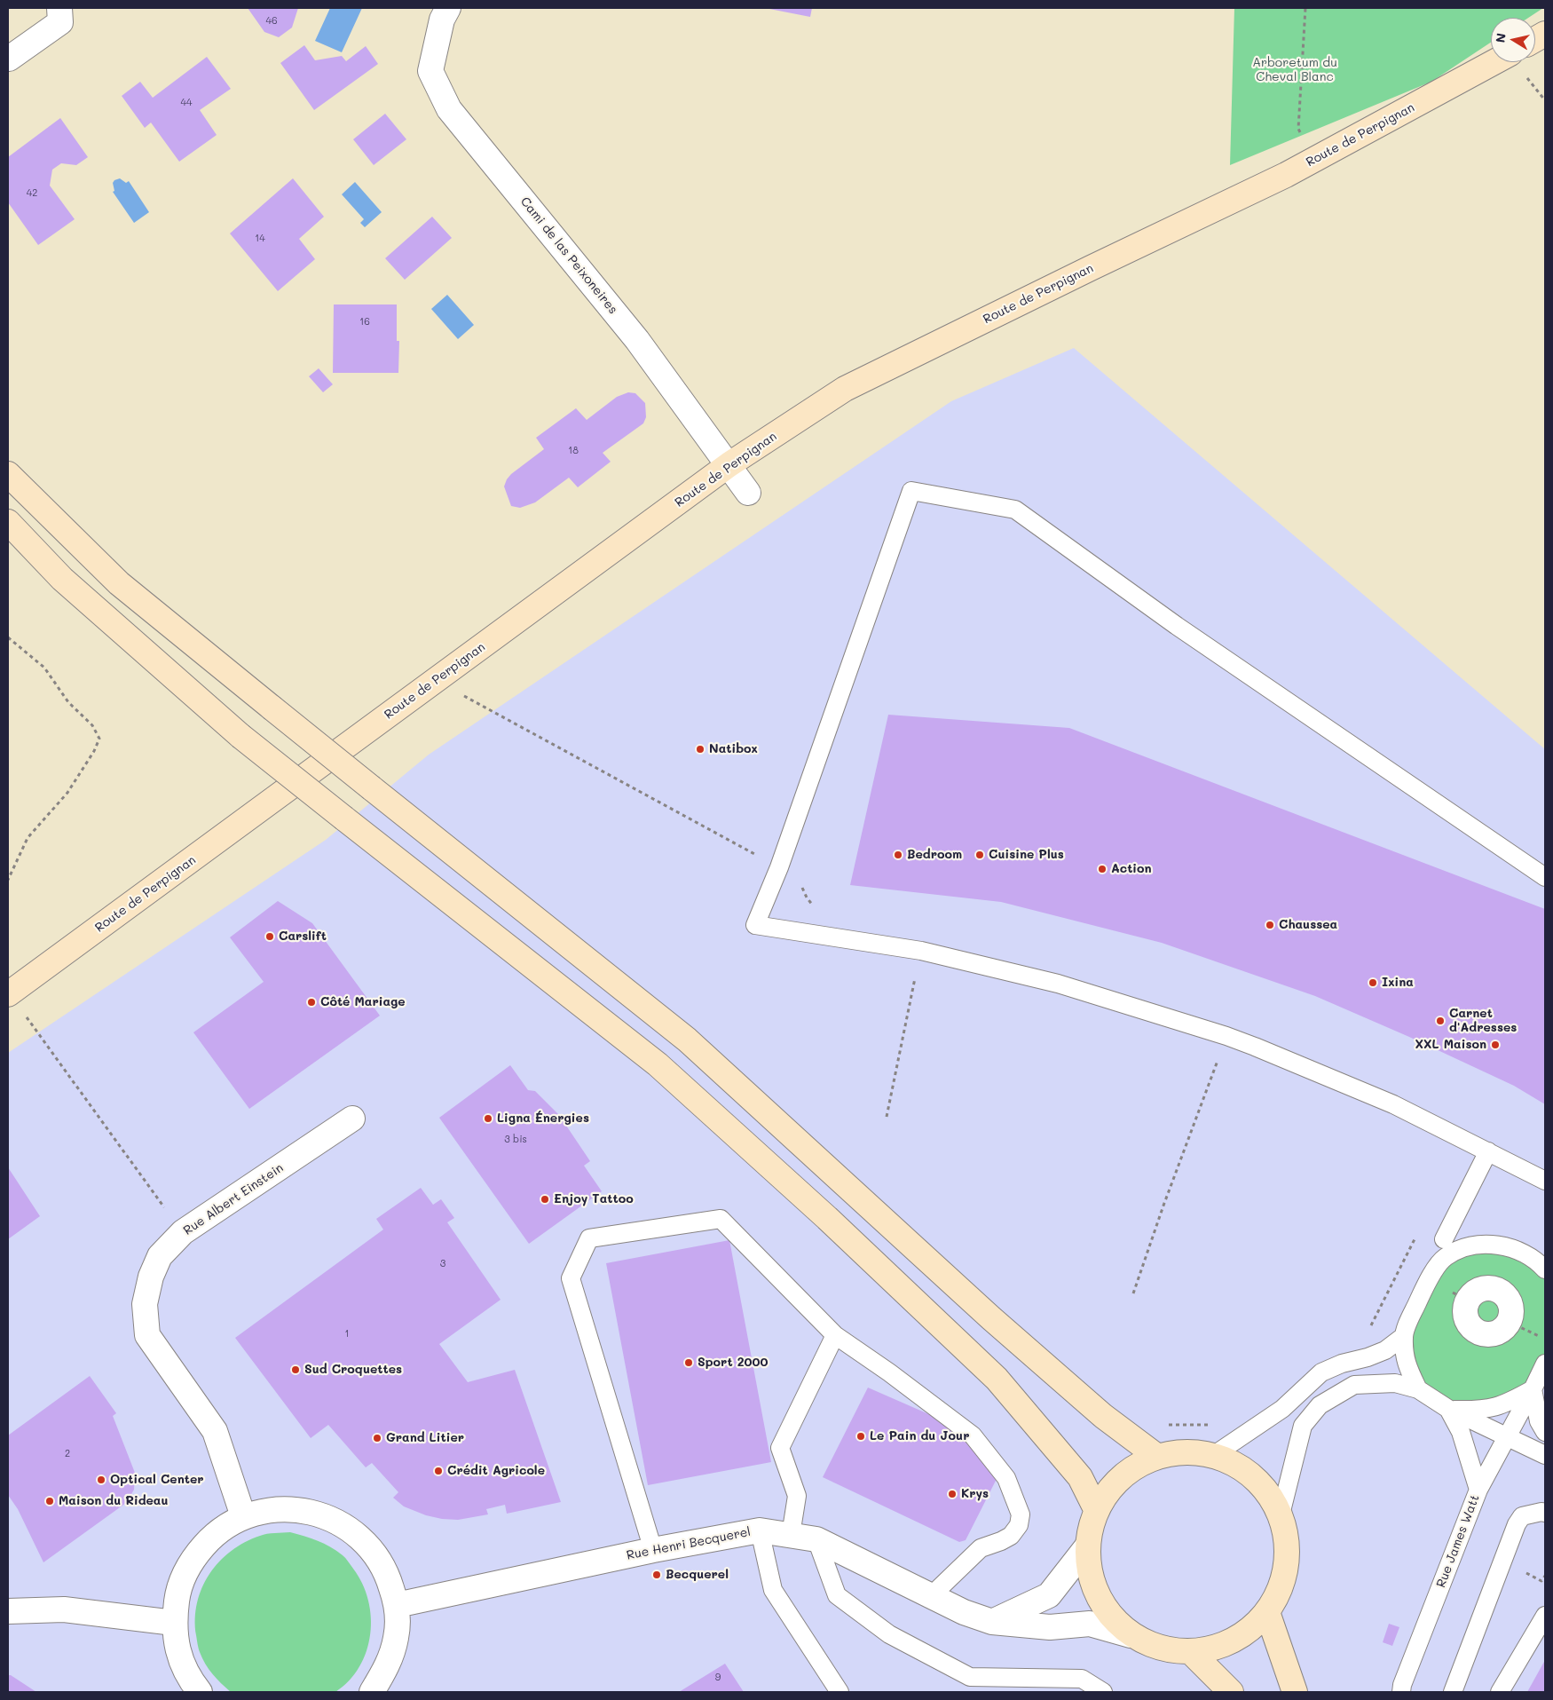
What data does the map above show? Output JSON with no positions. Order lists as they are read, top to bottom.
{
  "streets": {
    "main road": ["Route de Perpignan"],
    "street": ["Cami de las Peixoneires", "Rue Albert Einstein", "Rue Henri Becquerel"],
    "lane": ["Rue James Watt"]
  },
  "crossings": [
    ["Route de Perpignan", "Cami de las Peixoneires"]
  ],
  "parks": ["Arboretum du Cheval Blanc"],
  "places": [
    "Natibox",
    "Bedroom",
    "Cuisine Plus",
    "Action",
    "Chaussea",
    "Carslift",
    "Ixina",
    "Côté Mariage",
    "Carnet d'Adresses",
    "XXL Maison",
    "Ligna Énergies",
    "Enjoy Tattoo",
    "Sport 2000",
    "Sud Croquettes",
    "Le Pain du Jour",
    "Grand Litier",
    "Crédit Agricole",
    "Optical Center",
    "Krys",
    "Maison du Rideau",
    "Becquerel"
  ],
  "house_numbers": [
    "46",
    "44",
    "42",
    "14",
    "16",
    "18",
    "3 bis",
    "3",
    "1",
    "2",
    "9"
  ],
  "north": "left"
}
